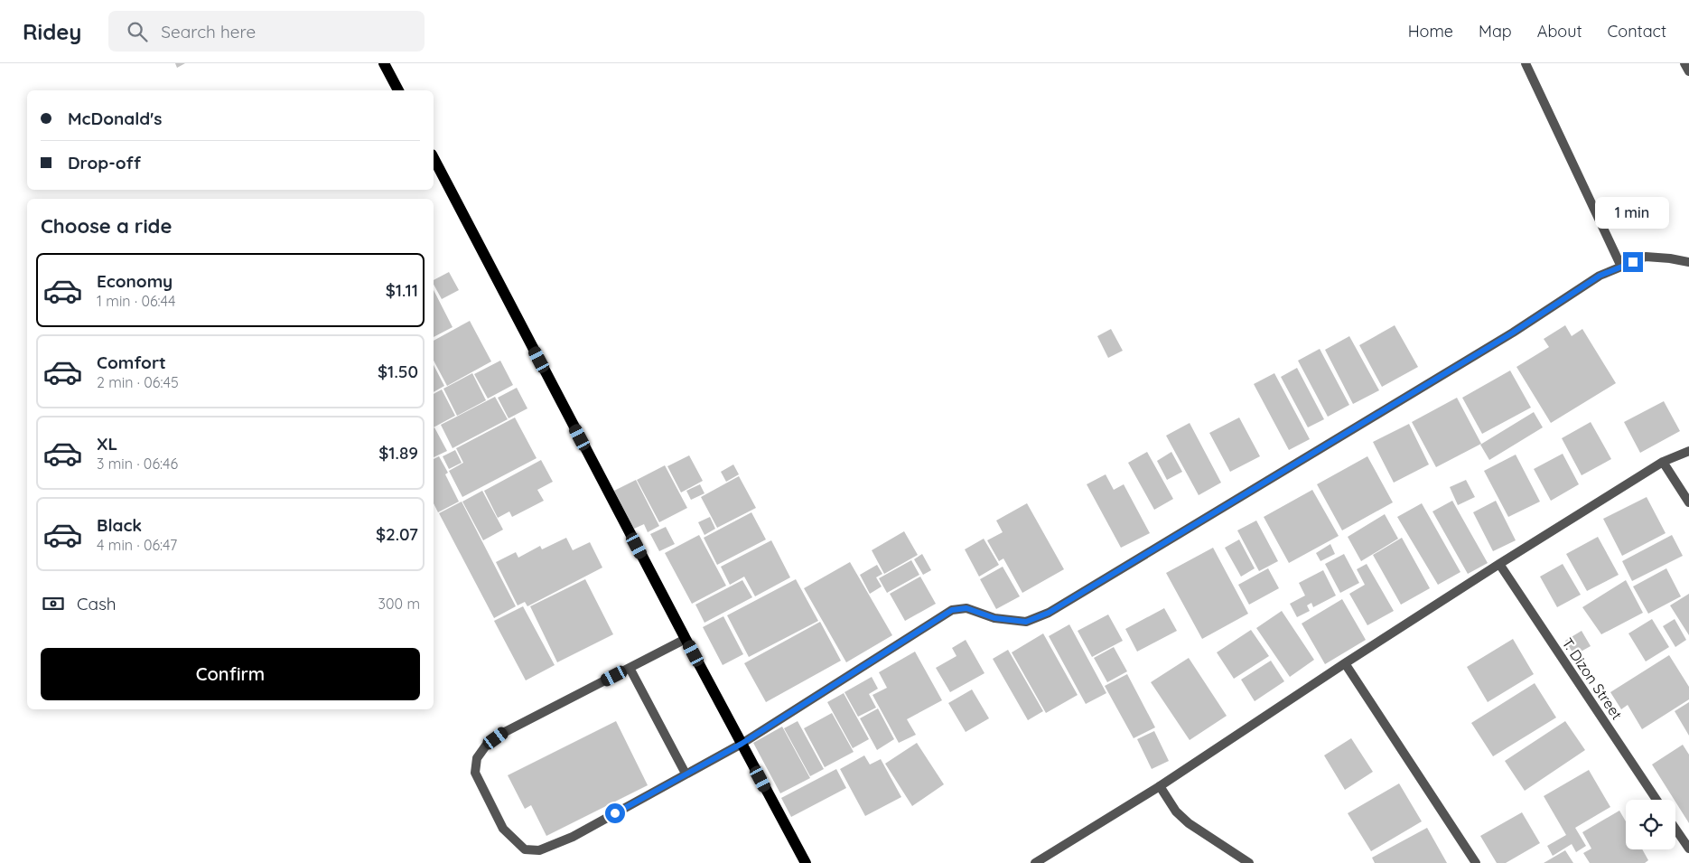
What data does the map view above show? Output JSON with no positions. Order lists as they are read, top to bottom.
{
  "streets": {
    "street": ["T. Dizon Street"]
  },
  "page": {
    "header": "Ridey",
    "search": "Search here",
    "nav": [
      "Home",
      "Map",
      "About",
      "Contact"
    ],
    "banner": ["McDonald's", "Drop-off"],
    "bubble": "1 min",
    "heading": "Choose a ride",
    "list": [
      {
        "name": "Economy",
        "note": "1 min · 06:44",
        "value": "$1.11"
      },
      {
        "name": "Comfort",
        "note": "2 min · 06:45",
        "value": "$1.50"
      },
      {
        "name": "XL",
        "note": "3 min · 06:46",
        "value": "$1.89"
      },
      {
        "name": "Black",
        "note": "4 min · 06:47",
        "value": "$2.07"
      }
    ],
    "pay": ["Cash", "300 m"],
    "buttons": "Confirm"
  }
}
